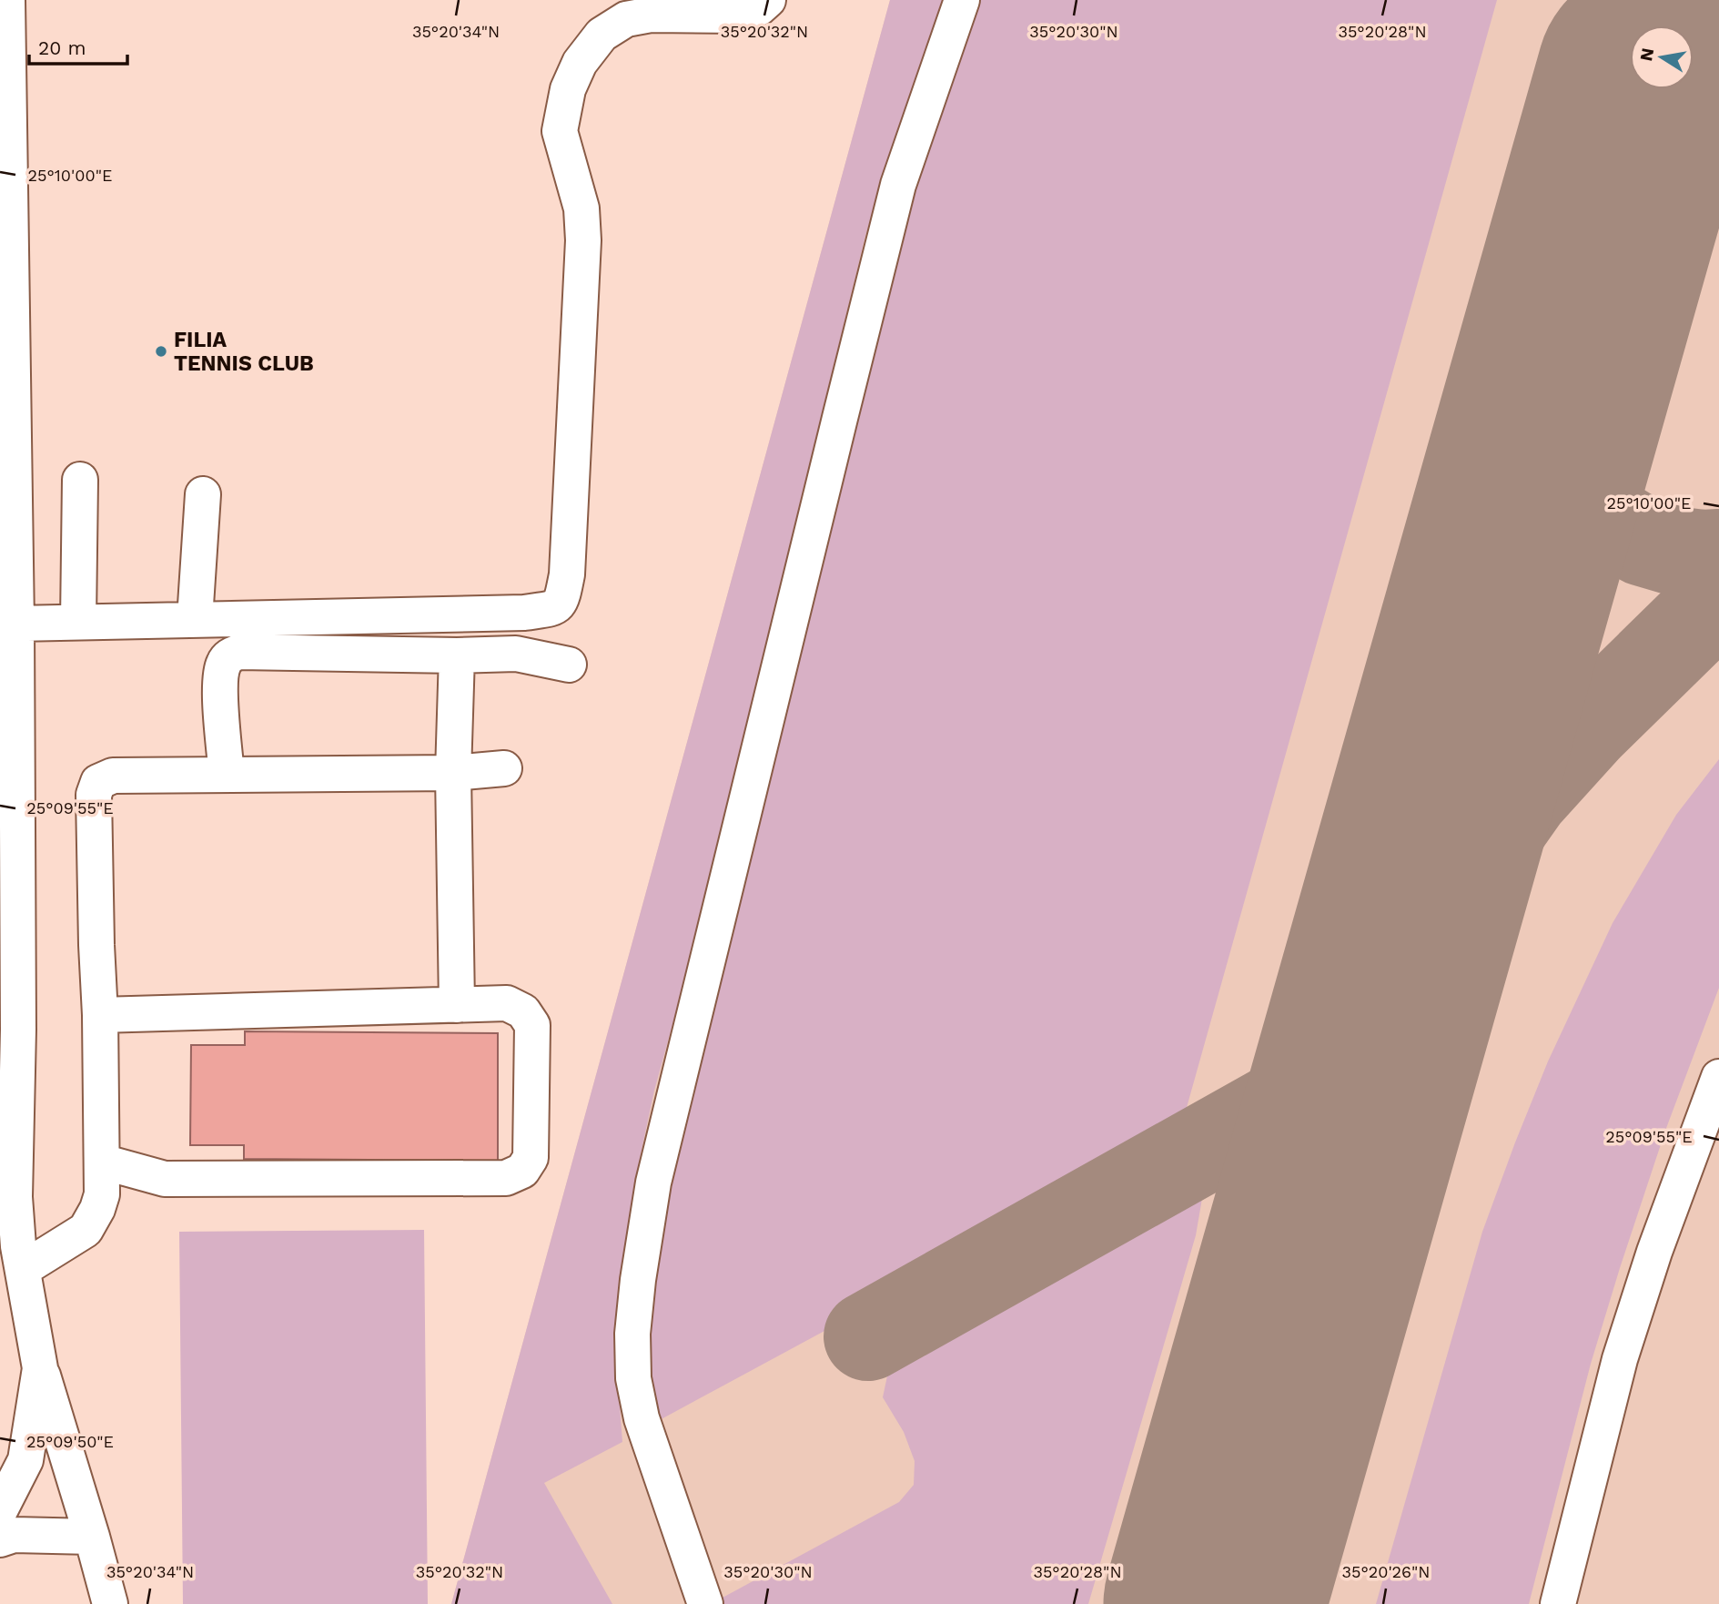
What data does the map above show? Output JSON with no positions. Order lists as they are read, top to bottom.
{
  "places": ["FILIA TENNIS CLUB"],
  "scale_bar": "20 m",
  "north": "left",
  "coordinates": [
    "35°20'34\"N",
    "35°20'32\"N",
    "35°20'30\"N",
    "35°20'28\"N",
    "25°10'00\"E",
    "25°09'55\"E",
    "25°09'50\"E",
    "35°20'26\"N"
  ]
}
